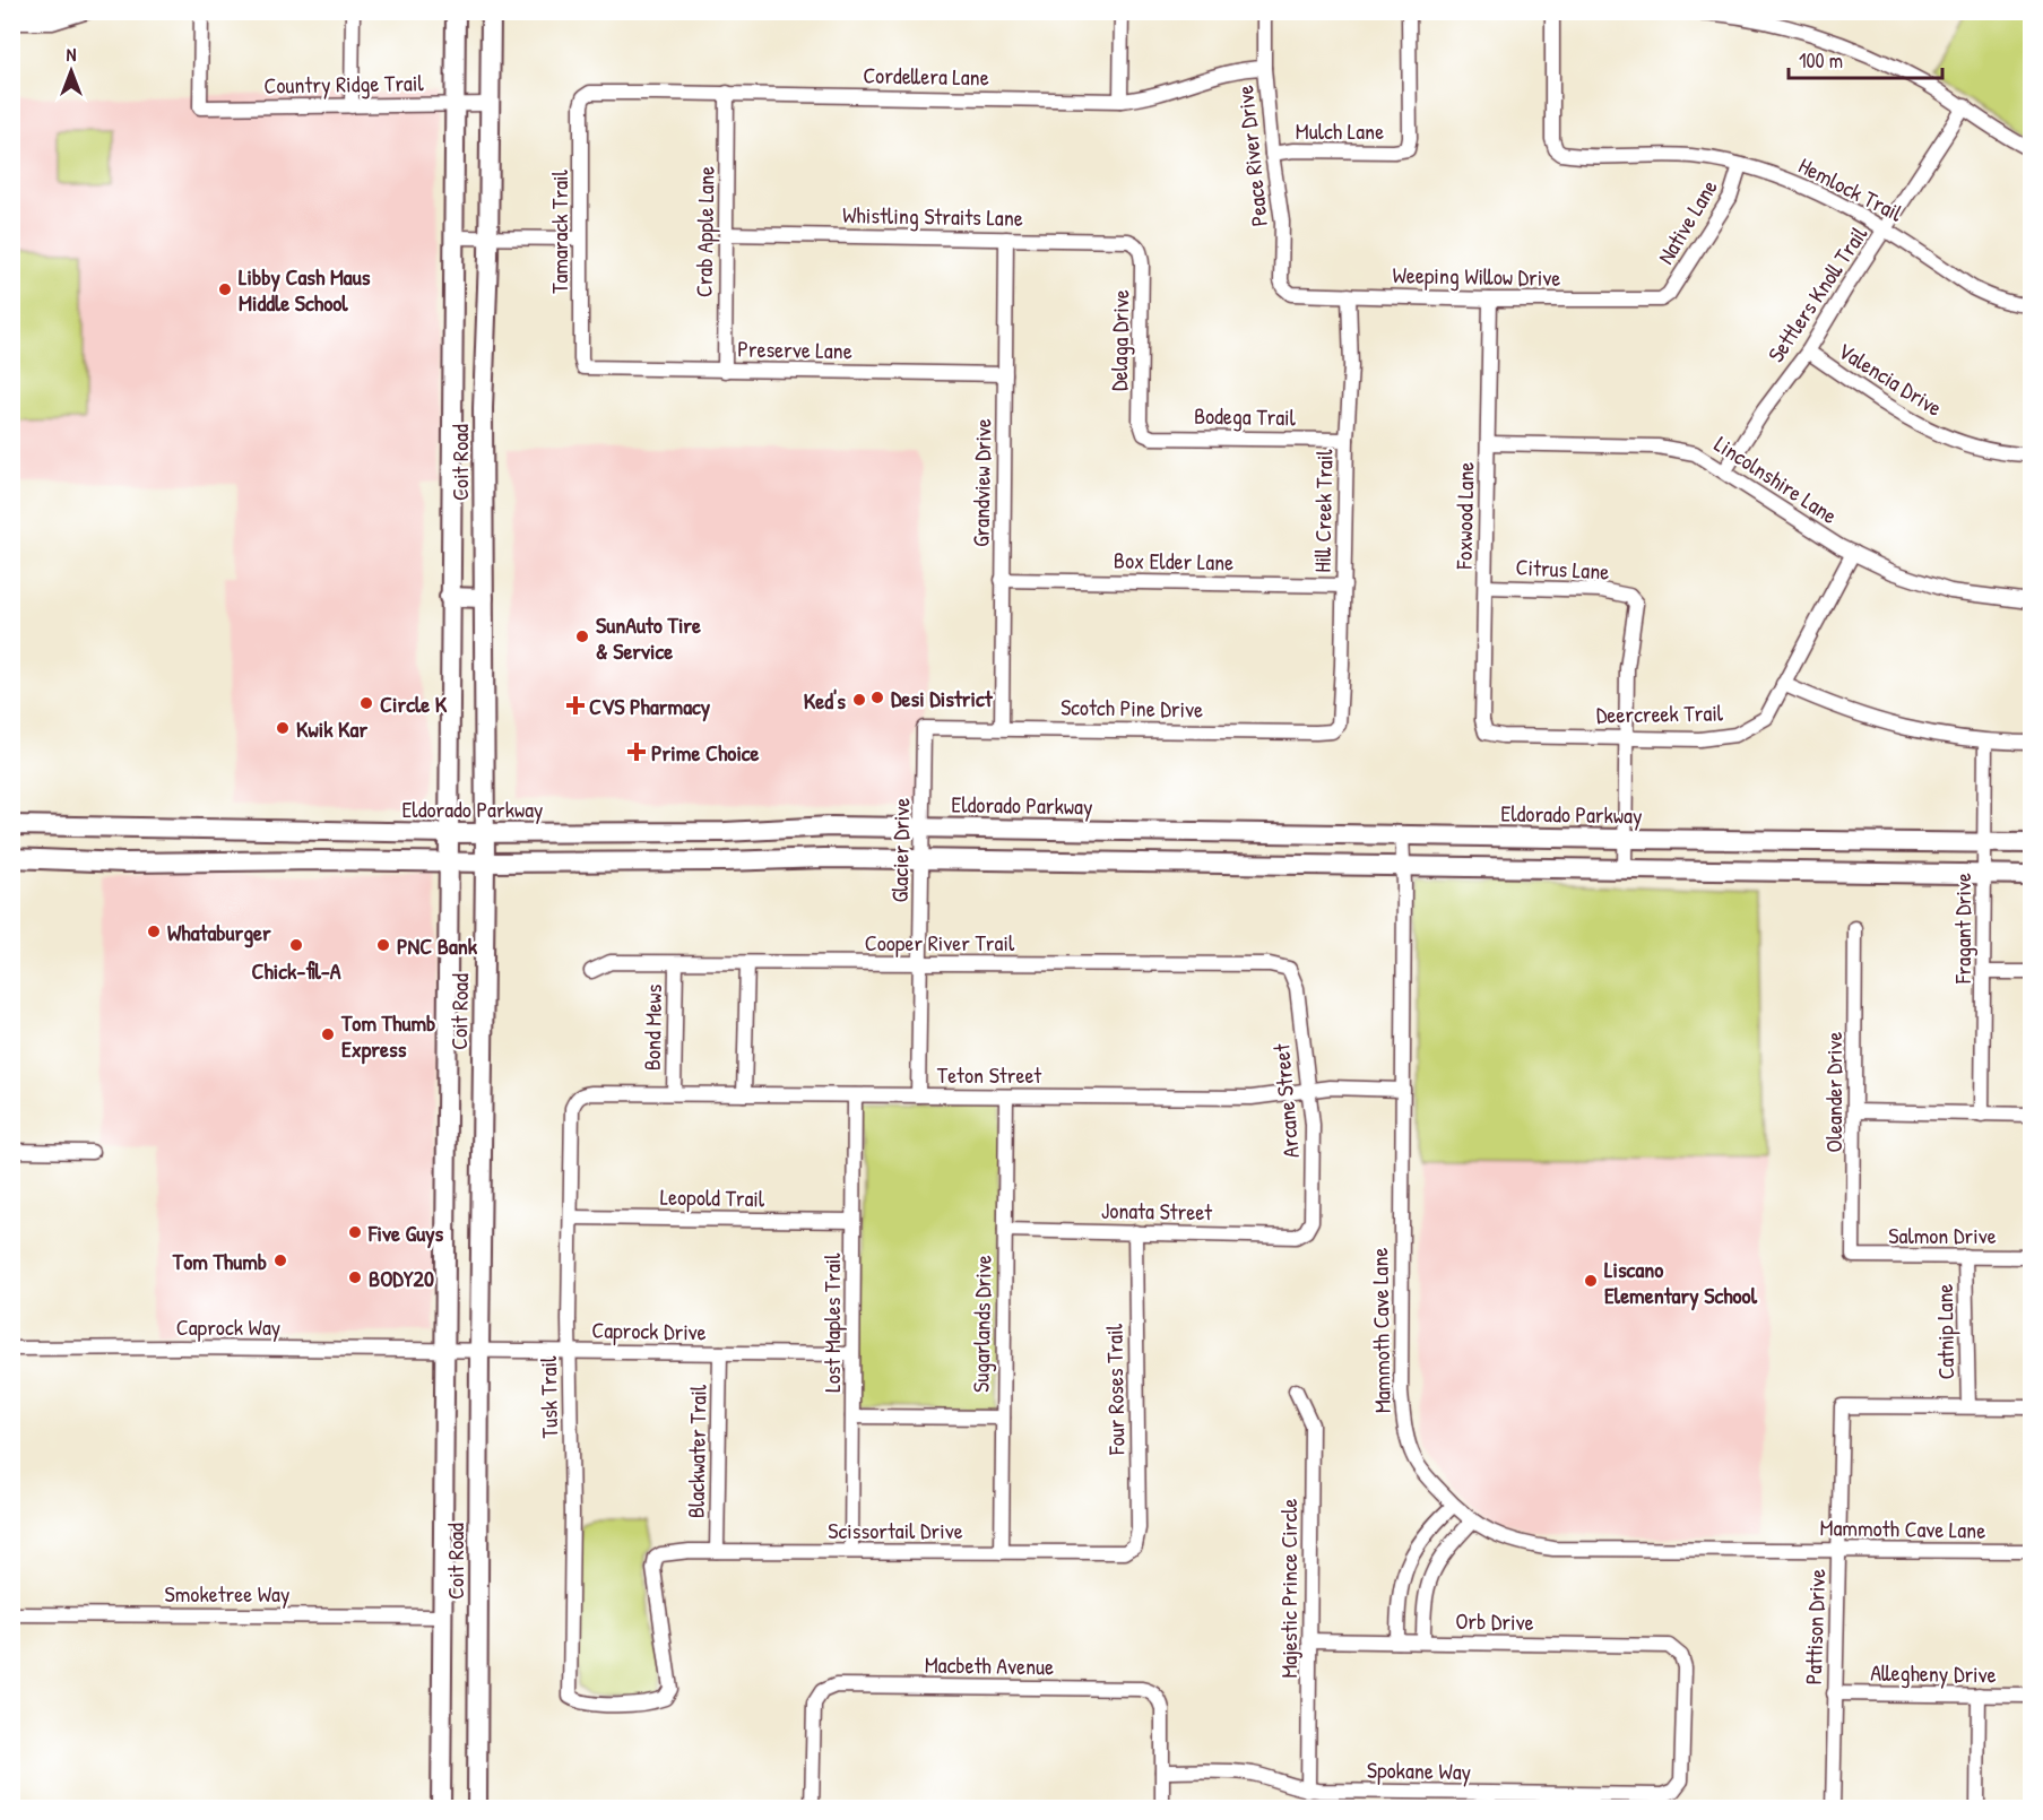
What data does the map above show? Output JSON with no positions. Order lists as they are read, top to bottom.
{
  "streets": {
    "main road": ["Coit Road", "Eldorado Parkway"],
    "street": [
      "Cordellera Lane",
      "Country Ridge Trail",
      "Mulch Lane",
      "Peace River Drive",
      "Hemlock Trail",
      "Whistling Straits Lane",
      "Native Lane",
      "Tamarack Trail",
      "Crab Apple Lane",
      "Weeping Willow Drive",
      "Settlers Knoll Trail",
      "Delaga Drive",
      "Preserve Lane",
      "Valencia Drive",
      "Bodega Trail",
      "Lincolnshire Lane",
      "Grandview Drive",
      "Hill Creek Trail",
      "Foxwood Lane",
      "Box Elder Lane",
      "Citrus Lane",
      "Scotch Pine Drive",
      "Deercreek Trail",
      "Glacier Drive",
      "Fragant Drive",
      "Cooper River Trail",
      "Bond Mews",
      "Teton Street",
      "Oleander Drive",
      "Arcane Street",
      "Leopold Trail",
      "Jonata Street",
      "Salmon Drive",
      "Lost Maples Trail",
      "Sugarlands Drive",
      "Caprock Way",
      "Caprock Drive",
      "Mammoth Cave Lane",
      "Catnip Lane",
      "Four Roses Trail",
      "Tusk Trail",
      "Blackwater Trail",
      "Scissortail Drive",
      "Majestic Prince Circle",
      "Smoketree Way",
      "Orb Drive",
      "Pattison Drive",
      "Macbeth Avenue",
      "Allegheny Drive",
      "Spokane Way"
    ]
  },
  "crossings": [
    ["Cordellera Lane", "Peace River Drive"],
    ["Cordellera Lane", "Tamarack Trail"],
    ["Cordellera Lane", "Crab Apple Lane"],
    ["Country Ridge Trail", "Coit Road"],
    ["Mulch Lane", "Peace River Drive"],
    ["Peace River Drive", "Weeping Willow Drive"],
    ["Hemlock Trail", "Native Lane"],
    ["Hemlock Trail", "Settlers Knoll Trail"],
    ["Whistling Straits Lane", "Crab Apple Lane"],
    ["Whistling Straits Lane", "Delaga Drive"],
    ["Whistling Straits Lane", "Grandview Drive"],
    ["Native Lane", "Weeping Willow Drive"],
    ["Tamarack Trail", "Preserve Lane"],
    ["Crab Apple Lane", "Preserve Lane"],
    ["Weeping Willow Drive", "Hill Creek Trail"],
    ["Weeping Willow Drive", "Foxwood Lane"],
    ["Settlers Knoll Trail", "Valencia Drive"],
    ["Settlers Knoll Trail", "Lincolnshire Lane"],
    ["Delaga Drive", "Bodega Trail"],
    ["Preserve Lane", "Grandview Drive"],
    ["Bodega Trail", "Hill Creek Trail"],
    ["Coit Road", "Eldorado Parkway"],
    ["Coit Road", "Caprock Way"],
    ["Coit Road", "Caprock Drive"],
    ["Coit Road", "Smoketree Way"],
    ["Lincolnshire Lane", "Foxwood Lane"],
    ["Lincolnshire Lane", "Deercreek Trail"],
    ["Grandview Drive", "Box Elder Lane"],
    ["Grandview Drive", "Scotch Pine Drive"],
    ["Hill Creek Trail", "Box Elder Lane"],
    ["Hill Creek Trail", "Scotch Pine Drive"],
    ["Foxwood Lane", "Citrus Lane"],
    ["Foxwood Lane", "Deercreek Trail"],
    ["Citrus Lane", "Deercreek Trail"],
    ["Scotch Pine Drive", "Glacier Drive"],
    ["Eldorado Parkway", "Glacier Drive"],
    ["Eldorado Parkway", "Fragant Drive"],
    ["Eldorado Parkway", "Mammoth Cave Lane"],
    ["Glacier Drive", "Cooper River Trail"],
    ["Glacier Drive", "Teton Street"],
    ["Cooper River Trail", "Bond Mews"],
    ["Cooper River Trail", "Arcane Street"],
    ["Bond Mews", "Teton Street"],
    ["Teton Street", "Arcane Street"],
    ["Teton Street", "Lost Maples Trail"],
    ["Teton Street", "Sugarlands Drive"],
    ["Teton Street", "Mammoth Cave Lane"],
    ["Teton Street", "Tusk Trail"],
    ["Oleander Drive", "Salmon Drive"],
    ["Arcane Street", "Jonata Street"],
    ["Leopold Trail", "Lost Maples Trail"],
    ["Leopold Trail", "Tusk Trail"],
    ["Jonata Street", "Sugarlands Drive"],
    ["Jonata Street", "Four Roses Trail"],
    ["Salmon Drive", "Catnip Lane"],
    ["Lost Maples Trail", "Caprock Drive"],
    ["Lost Maples Trail", "Scissortail Drive"],
    ["Sugarlands Drive", "Scissortail Drive"],
    ["Caprock Way", "Caprock Drive"],
    ["Caprock Drive", "Tusk Trail"],
    ["Caprock Drive", "Blackwater Trail"],
    ["Mammoth Cave Lane", "Pattison Drive"],
    ["Catnip Lane", "Pattison Drive"],
    ["Four Roses Trail", "Scissortail Drive"],
    ["Tusk Trail", "Scissortail Drive"],
    ["Blackwater Trail", "Scissortail Drive"],
    ["Majestic Prince Circle", "Orb Drive"],
    ["Majestic Prince Circle", "Spokane Way"],
    ["Orb Drive", "Spokane Way"],
    ["Pattison Drive", "Allegheny Drive"],
    ["Macbeth Avenue", "Spokane Way"]
  ],
  "places": {
    "other": [
      "Libby Cash Maus Middle School",
      "SunAuto Tire & Service",
      "Desi District",
      "Ked's",
      "Circle K",
      "Kwik Kar",
      "Whataburger",
      "Chick-fil-A",
      "PNC Bank",
      "Tom Thumb Express",
      "Five Guys",
      "Tom Thumb",
      "BODY20",
      "Liscano Elementary School"
    ],
    "health": ["CVS Pharmacy", "Prime Choice"]
  },
  "scale_bar": "100 m",
  "north": "top"
}
